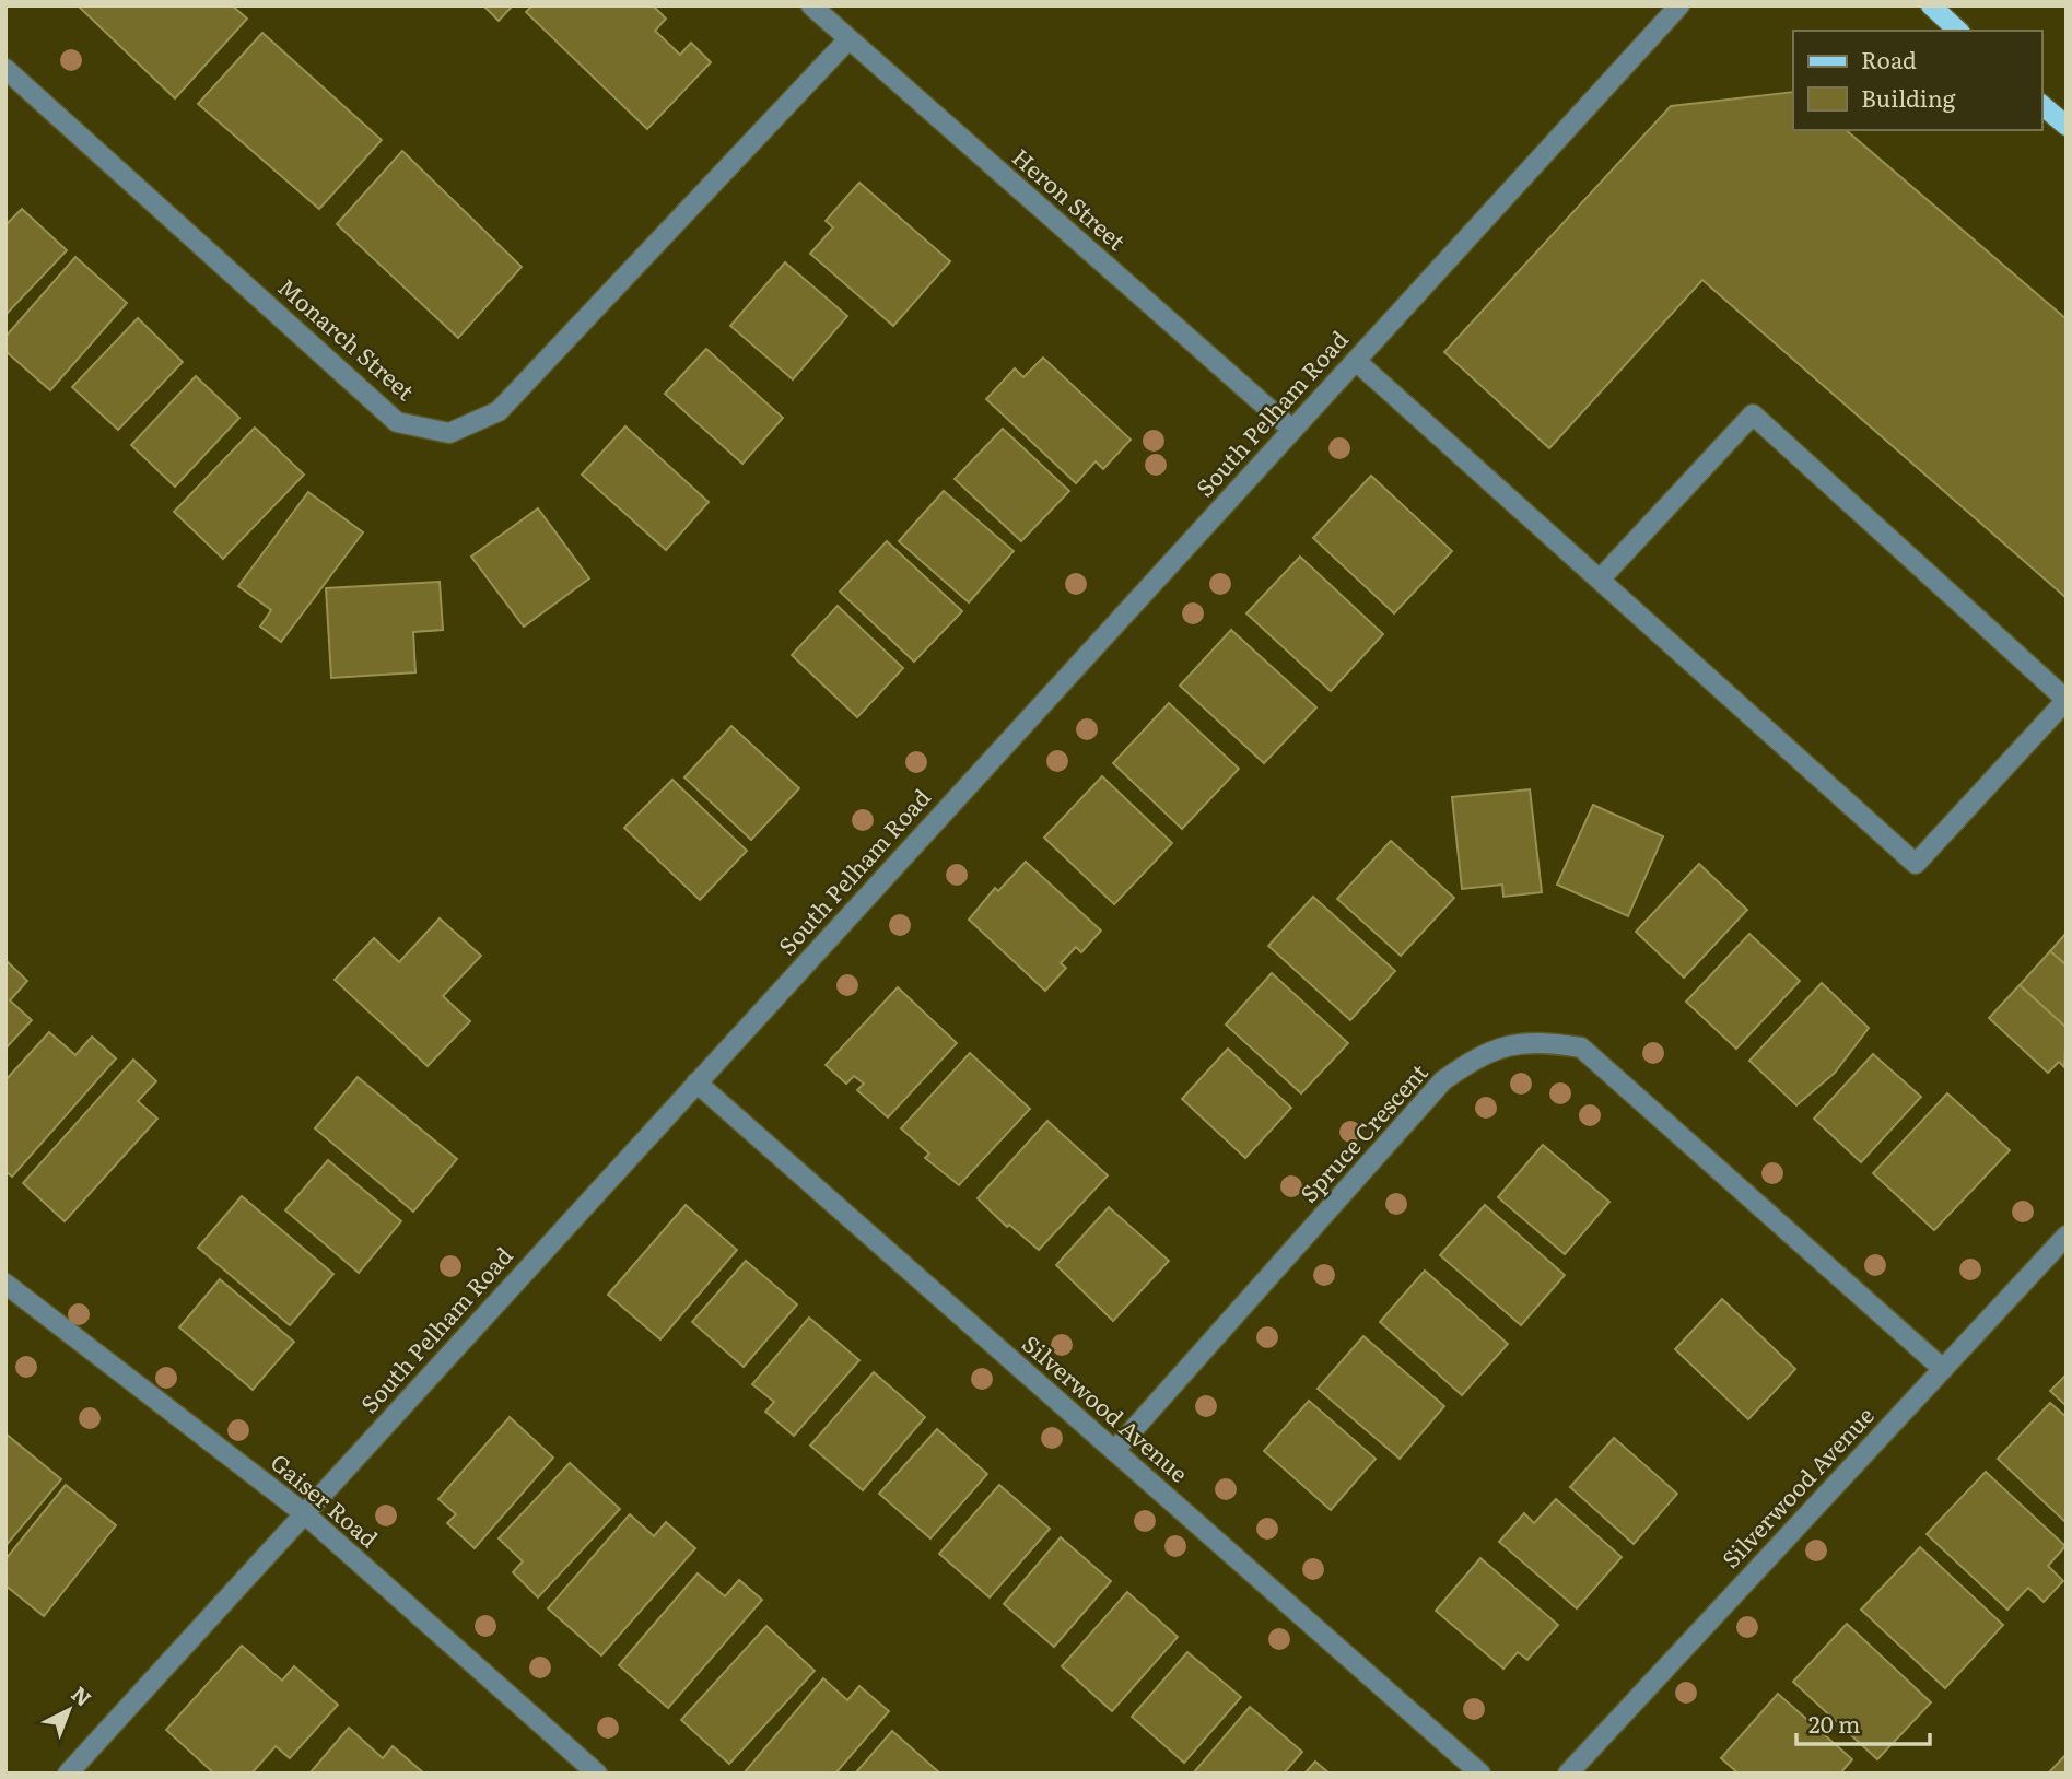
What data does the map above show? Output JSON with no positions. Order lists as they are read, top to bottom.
{
  "streets": {
    "street": [
      "Heron Street",
      "Monarch Street",
      "South Pelham Road",
      "Spruce Crescent",
      "Silverwood Avenue",
      "Gaiser Road"
    ]
  },
  "crossings": [
    ["Heron Street", "Monarch Street"],
    ["Heron Street", "South Pelham Road"],
    ["South Pelham Road", "Silverwood Avenue"],
    ["South Pelham Road", "Gaiser Road"],
    ["Spruce Crescent", "Silverwood Avenue"]
  ],
  "legend": ["Road", "Building"],
  "scale_bar": "20 m",
  "north": "top right"
}
